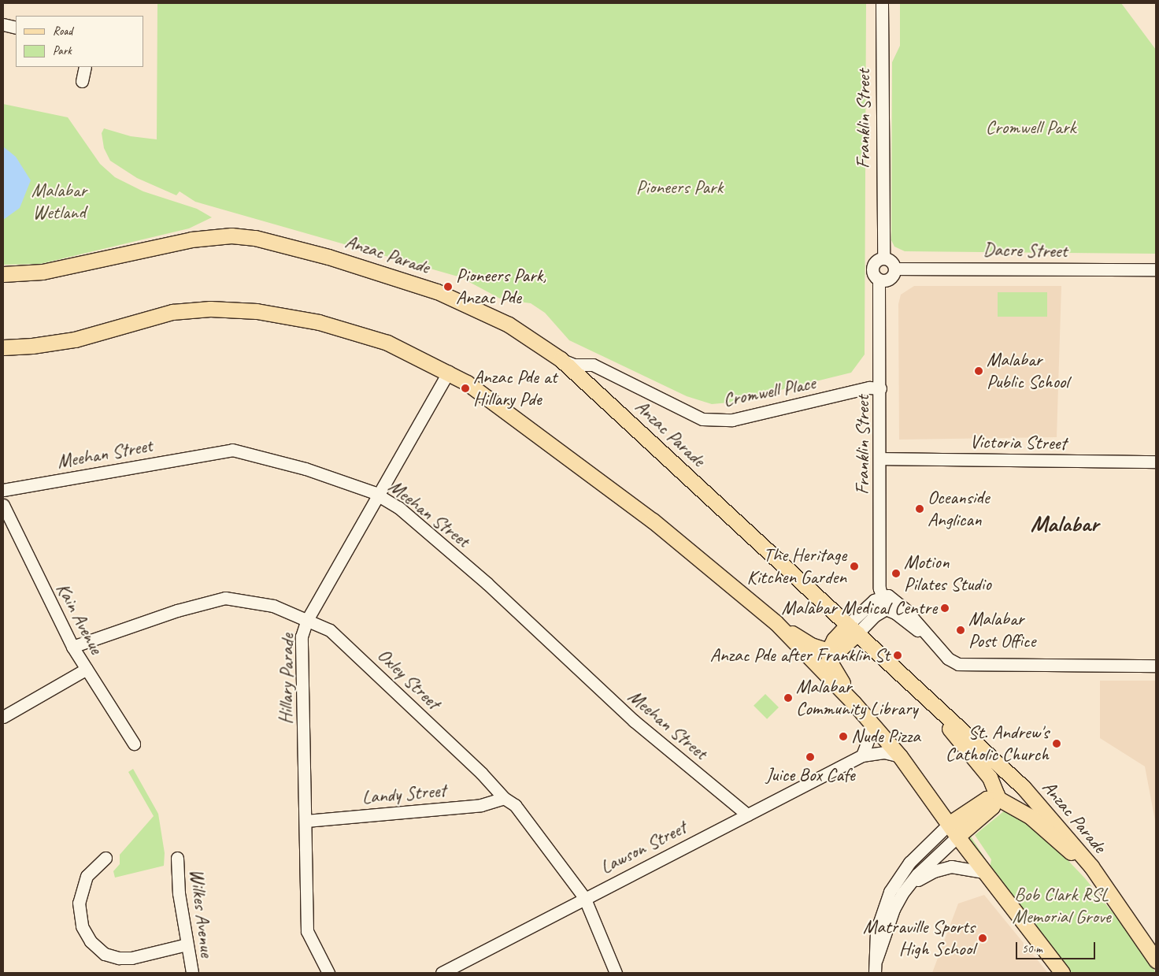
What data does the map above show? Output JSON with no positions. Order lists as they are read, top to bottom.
{
  "streets": {
    "main road": ["Anzac Parade"],
    "street": [
      "Franklin Street",
      "Dacre Street",
      "Cromwell Place",
      "Victoria Street",
      "Meehan Street",
      "Kain Avenue",
      "Hillary Parade",
      "Oxley Street",
      "Landy Street",
      "Lawson Street",
      "Wilkes Avenue"
    ]
  },
  "crossings": [
    ["Franklin Street", "Dacre Street"],
    ["Franklin Street", "Cromwell Place"],
    ["Franklin Street", "Victoria Street"],
    ["Anzac Parade", "Cromwell Place"],
    ["Meehan Street", "Hillary Parade"],
    ["Meehan Street", "Lawson Street"],
    ["Kain Avenue", "Oxley Street"],
    ["Hillary Parade", "Oxley Street"],
    ["Hillary Parade", "Landy Street"],
    ["Oxley Street", "Landy Street"],
    ["Oxley Street", "Lawson Street"]
  ],
  "districts": ["Malabar"],
  "parks": [
    "Cromwell Park",
    "Pioneers Park",
    "Malabar Wetland",
    "Bob Clark RSL Memorial Grove"
  ],
  "places": [
    "Pioneers Park, Anzac Pde",
    "Malabar Public School",
    "Anzac Pde at Hillary Pde",
    "Oceanside Anglican",
    "The Heritage Kitchen Garden",
    "Motion Pilates Studio",
    "Malabar Medical Centre",
    "Malabar Post Office",
    "Anzac Pde after Franklin St",
    "Malabar Community Library",
    "Nude Pizza",
    "St. Andrew's Catholic Church",
    "Juice Box Cafe",
    "Matraville Sports High School"
  ],
  "legend": ["Road", "Park"],
  "scale_bar": "50 m"
}
